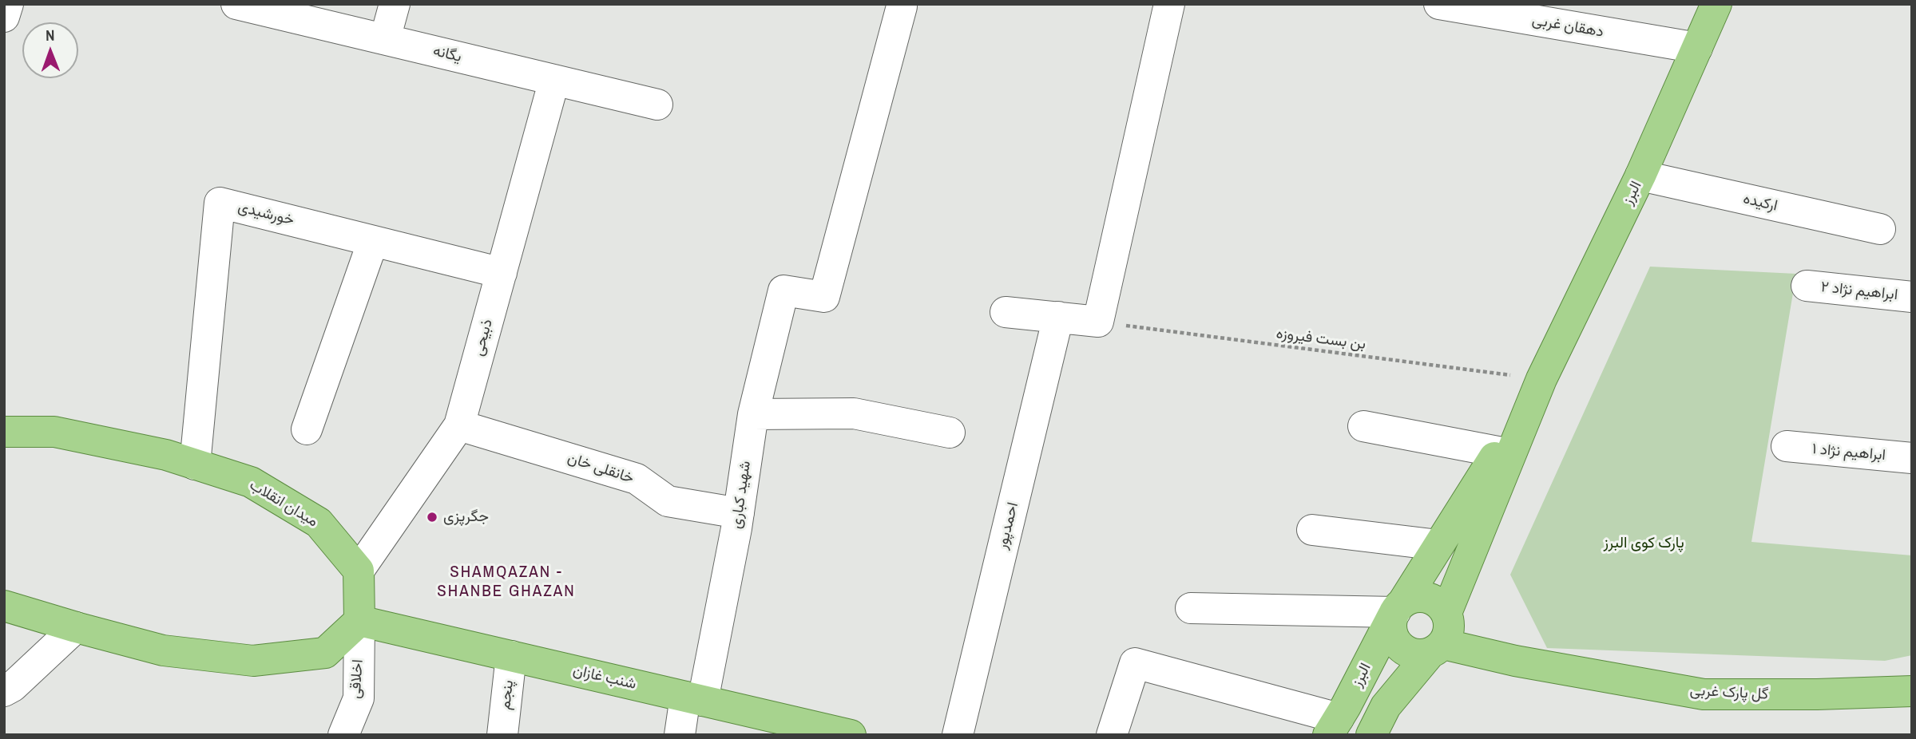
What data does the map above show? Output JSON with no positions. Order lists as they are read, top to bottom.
{
  "streets": {
    "main road": [
      "البرز",
      "میدان انقلاب",
      "شنب غازان",
      "گل پارک غربی"
    ],
    "street": [
      "دهقان غربی",
      "یگانه",
      "ارکیده",
      "خورشیدی",
      "ابراهیم نژاد ۲",
      "ذبیحی",
      "ابراهیم نژاد ۱",
      "خانقلی خان",
      "شهید کباری",
      "احمدپور",
      "اخلاقی",
      "پنجم"
    ],
    "path": ["بن بست فیروزه"]
  },
  "crossings": [
    ["دهقان غربی", "البرز"],
    ["یگانه", "ذبیحی"],
    ["البرز", "ارکیده"],
    ["البرز", "بن بست فیروزه"],
    ["البرز", "گل پارک غربی"],
    ["خورشیدی", "ذبیحی"],
    ["خورشیدی", "میدان انقلاب"],
    ["ذبیحی", "خانقلی خان"],
    ["ذبیحی", "میدان انقلاب"],
    ["خانقلی خان", "شهید کباری"],
    ["شهید کباری", "شنب غازان"],
    ["شنب غازان", "اخلاقی"],
    ["شنب غازان", "پنجم"]
  ],
  "districts": ["SHAMQAZAN - SHANBE GHAZAN"],
  "parks": ["پارک کوی البرز"],
  "places": ["جگرپزی"],
  "north": "top"
}
